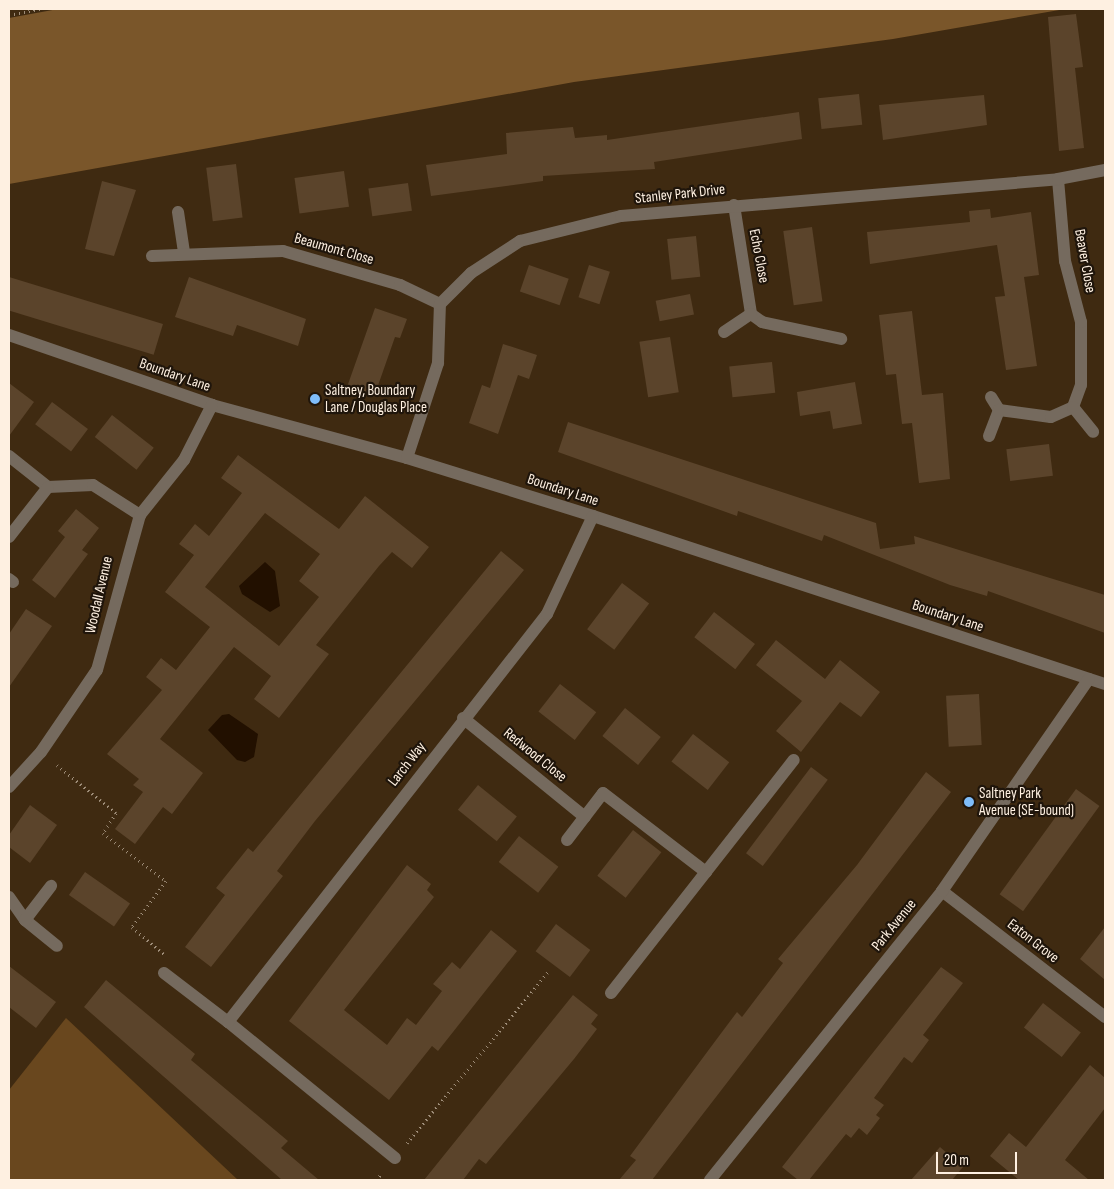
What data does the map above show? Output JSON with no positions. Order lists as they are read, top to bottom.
{
  "streets": {
    "street": [
      "Stanley Park Drive",
      "Beaumont Close",
      "Echo Close",
      "Beaver Close",
      "Boundary Lane",
      "Woodall Avenue",
      "Redwood Close",
      "Larch Way",
      "Park Avenue",
      "Eaton Grove"
    ]
  },
  "crossings": [
    ["Stanley Park Drive", "Beaumont Close"],
    ["Stanley Park Drive", "Echo Close"],
    ["Stanley Park Drive", "Beaver Close"],
    ["Boundary Lane", "Woodall Avenue"],
    ["Boundary Lane", "Larch Way"],
    ["Boundary Lane", "Park Avenue"],
    ["Redwood Close", "Larch Way"],
    ["Park Avenue", "Eaton Grove"]
  ],
  "places": ["Saltney, Boundary Lane / Douglas Place", "Saltney Park Avenue (SE-bound)"],
  "scale_bar": "20 m"
}
